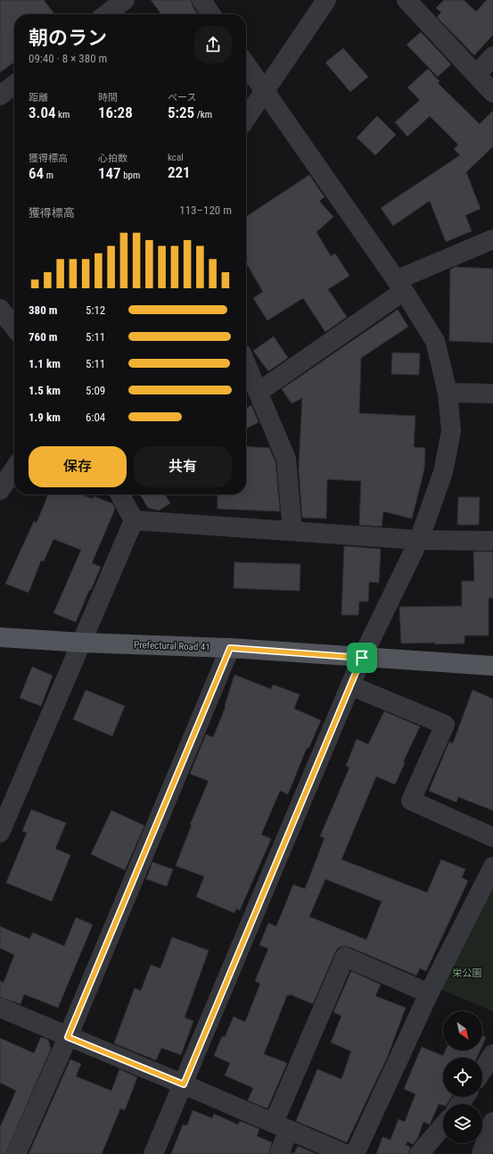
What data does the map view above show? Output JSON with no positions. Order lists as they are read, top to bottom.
{
  "streets": {
    "main road": ["Prefectural Road 41"]
  },
  "parks": ["栄公園"],
  "north": "bottom right",
  "page": {
    "heading": ["朝のラン", "09:40 · 8 × 380 m"],
    "stats": [
      ["距離", "3.04 km"],
      ["時間", "16:28"],
      ["ペース", "5:25 /km"],
      ["獲得標高", "64 m"],
      ["心拍数", "147 bpm"],
      ["kcal", "221"]
    ],
    "chart": ["獲得標高", "113–120 m"],
    "list": [
      {
        "name": "380 m",
        "note": "5:12"
      },
      {
        "name": "760 m",
        "note": "5:11"
      },
      {
        "name": "1.1 km",
        "note": "5:11"
      },
      {
        "name": "1.5 km",
        "note": "5:09"
      },
      {
        "name": "1.9 km",
        "note": "6:04"
      }
    ],
    "buttons": ["保存", "共有"]
  }
}
